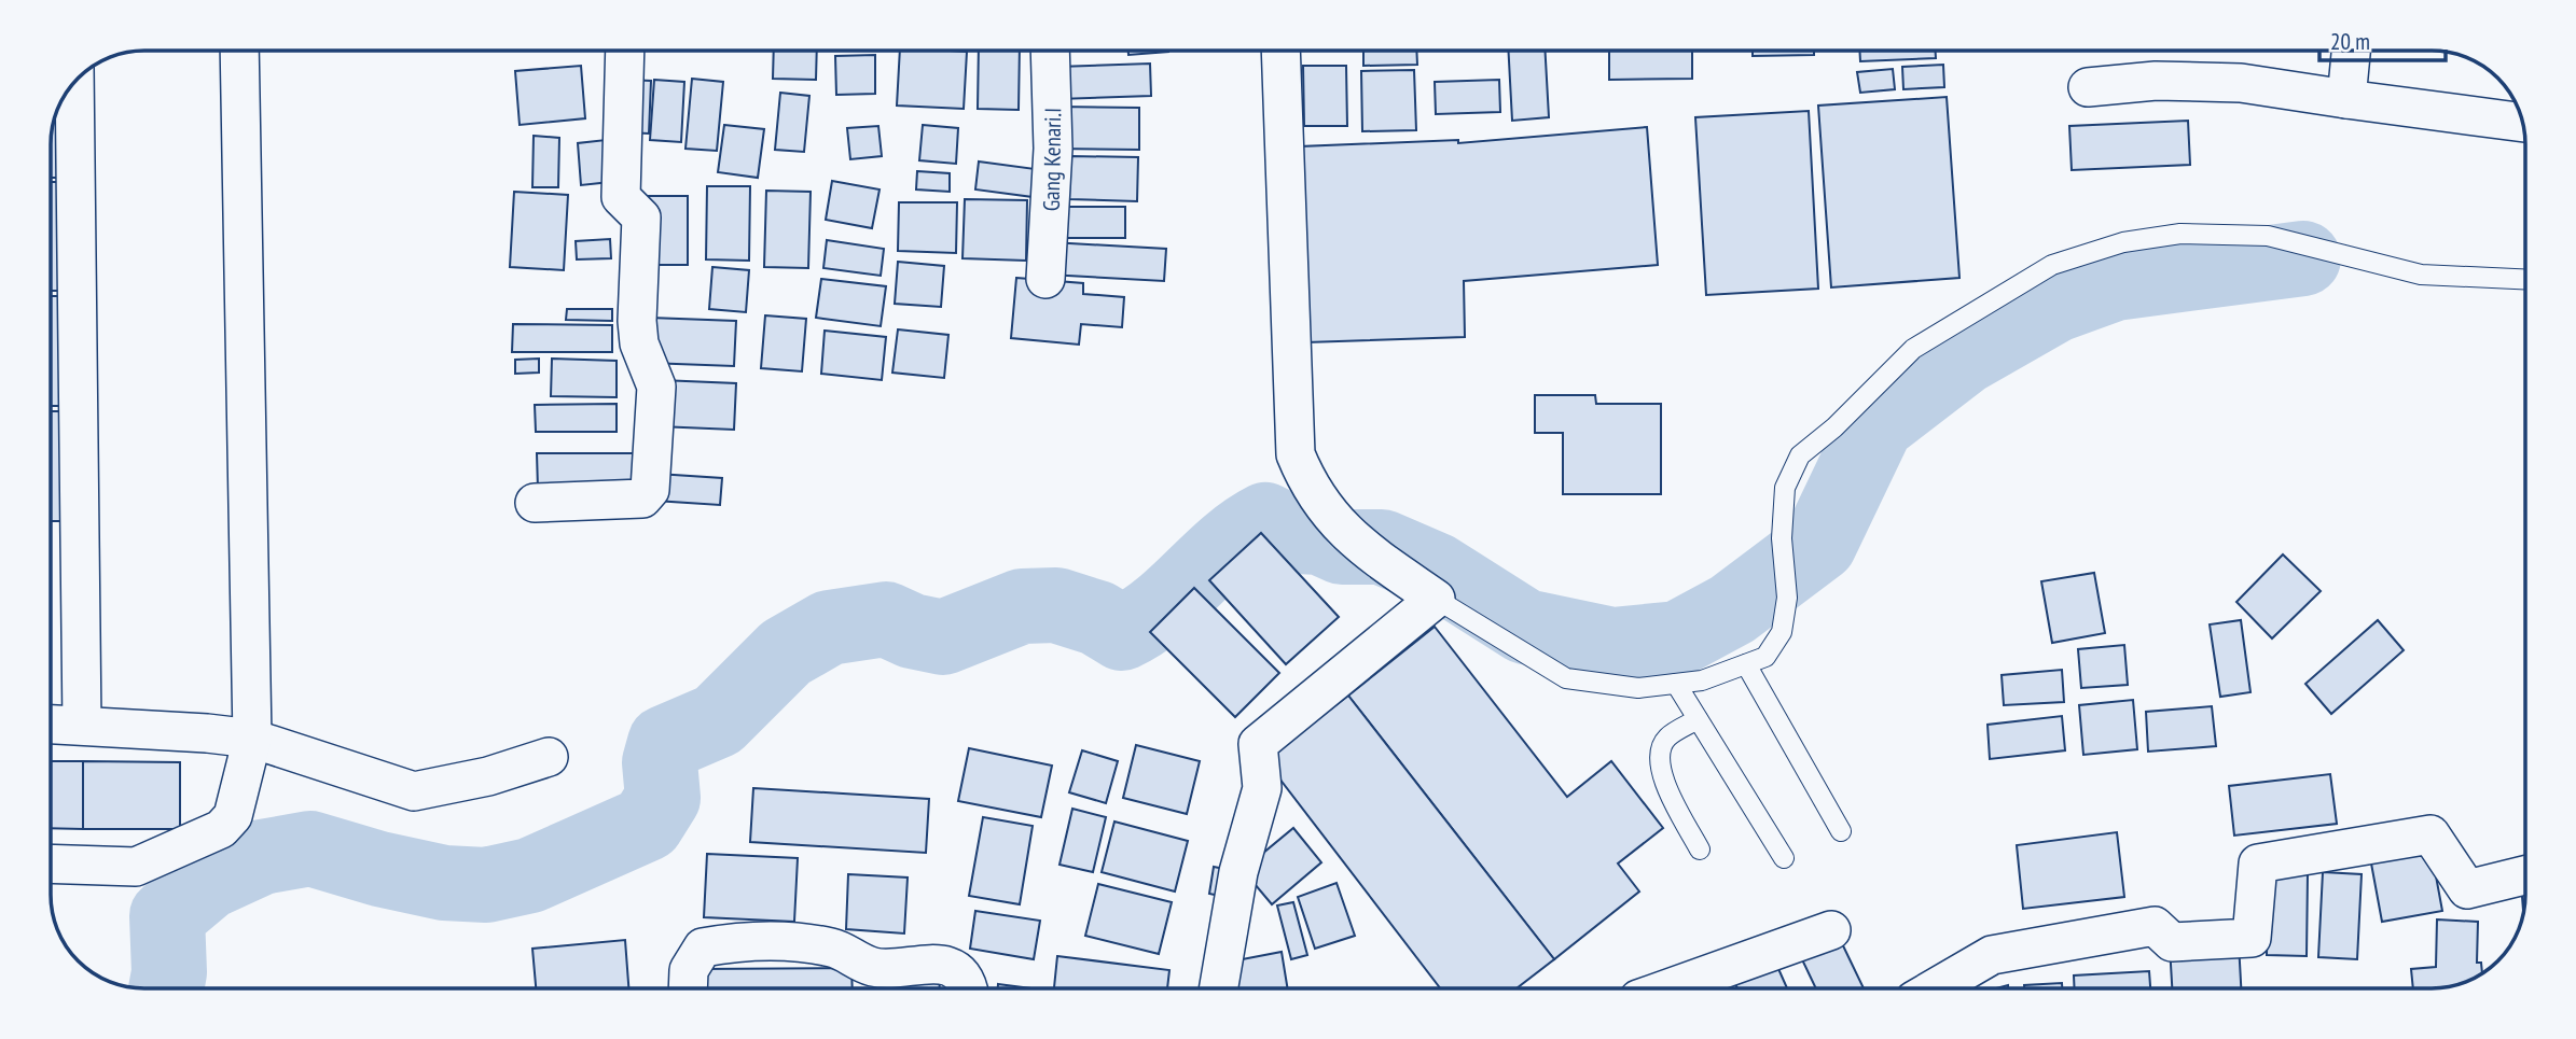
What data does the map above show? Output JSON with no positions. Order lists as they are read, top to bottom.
{
  "streets": {
    "street": ["Gang Kenari.I"]
  },
  "scale_bar": "20 m"
}
